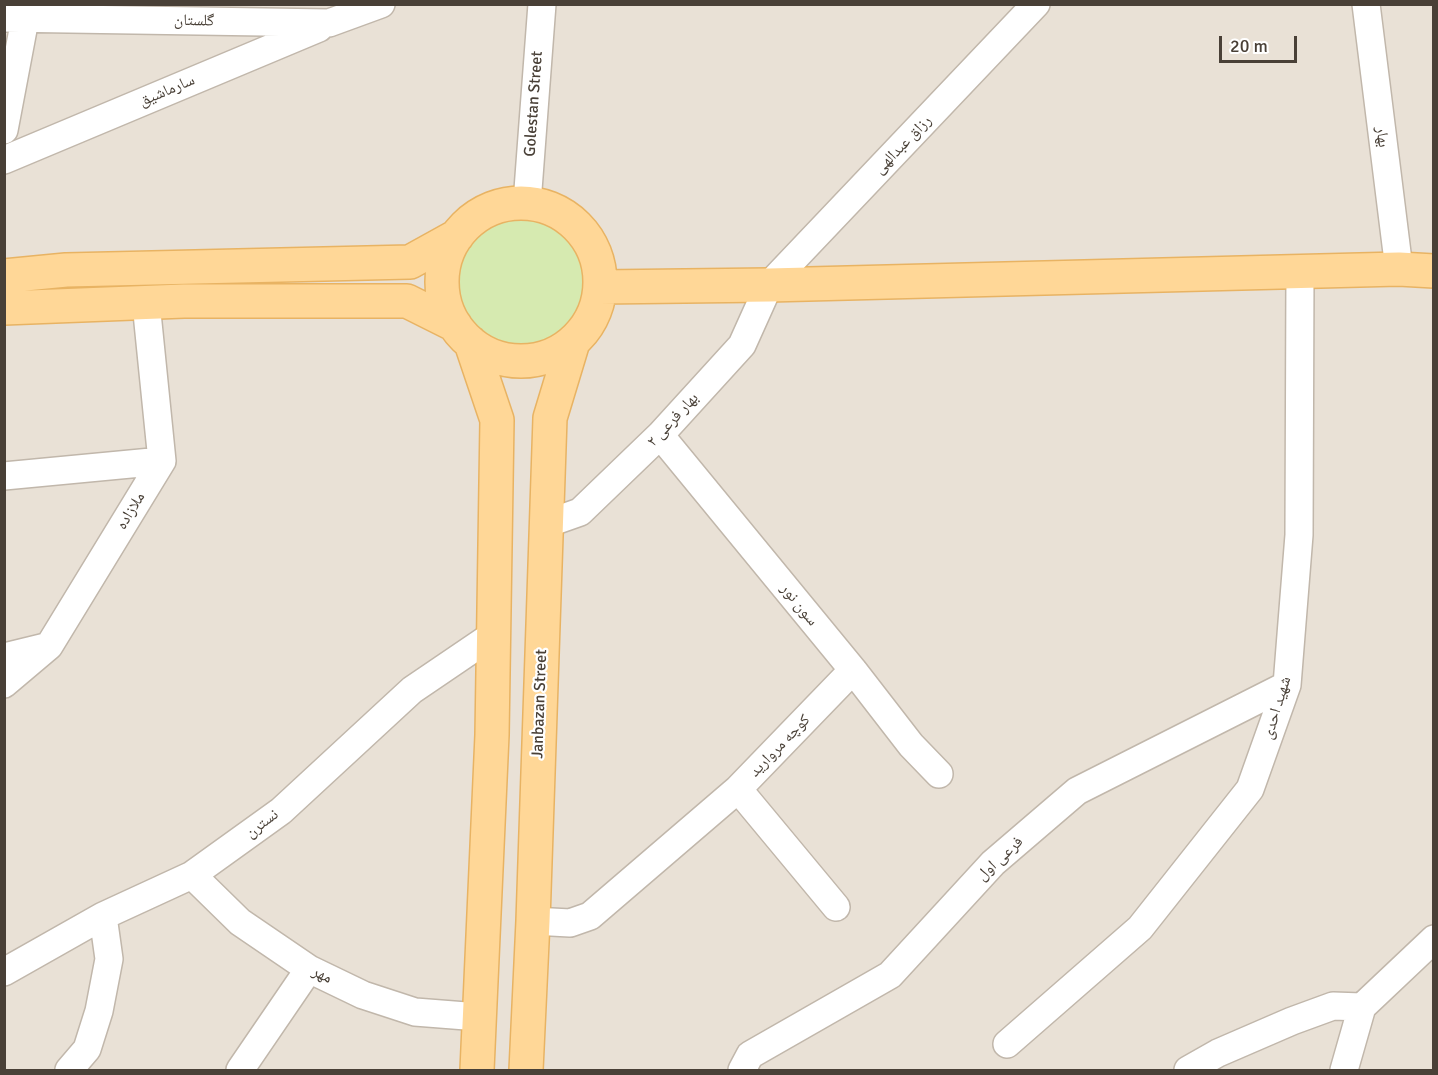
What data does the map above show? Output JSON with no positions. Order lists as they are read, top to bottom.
{
  "streets": {
    "main road": ["Janbazan Street"],
    "street": [
      "گلستان",
      "سارماشیق",
      "Golestan Street",
      "بهار",
      "رزاق عبدالهی",
      "بهار فرعی ۲",
      "ملازاده",
      "سون نور",
      "شهید احدی",
      "کوچه مروارید",
      "نسترن",
      "فرعی اول",
      "مهر"
    ]
  },
  "crossings": [
    ["گلستان", "سارماشیق"],
    ["Golestan Street", "Janbazan Street"],
    ["رزاق عبدالهی", "بهار فرعی ۲"],
    ["بهار فرعی ۲", "سون نور"],
    ["بهار فرعی ۲", "Janbazan Street"],
    ["سون نور", "کوچه مروارید"],
    ["شهید احدی", "فرعی اول"],
    ["نسترن", "مهر"]
  ],
  "scale_bar": "20 m"
}
